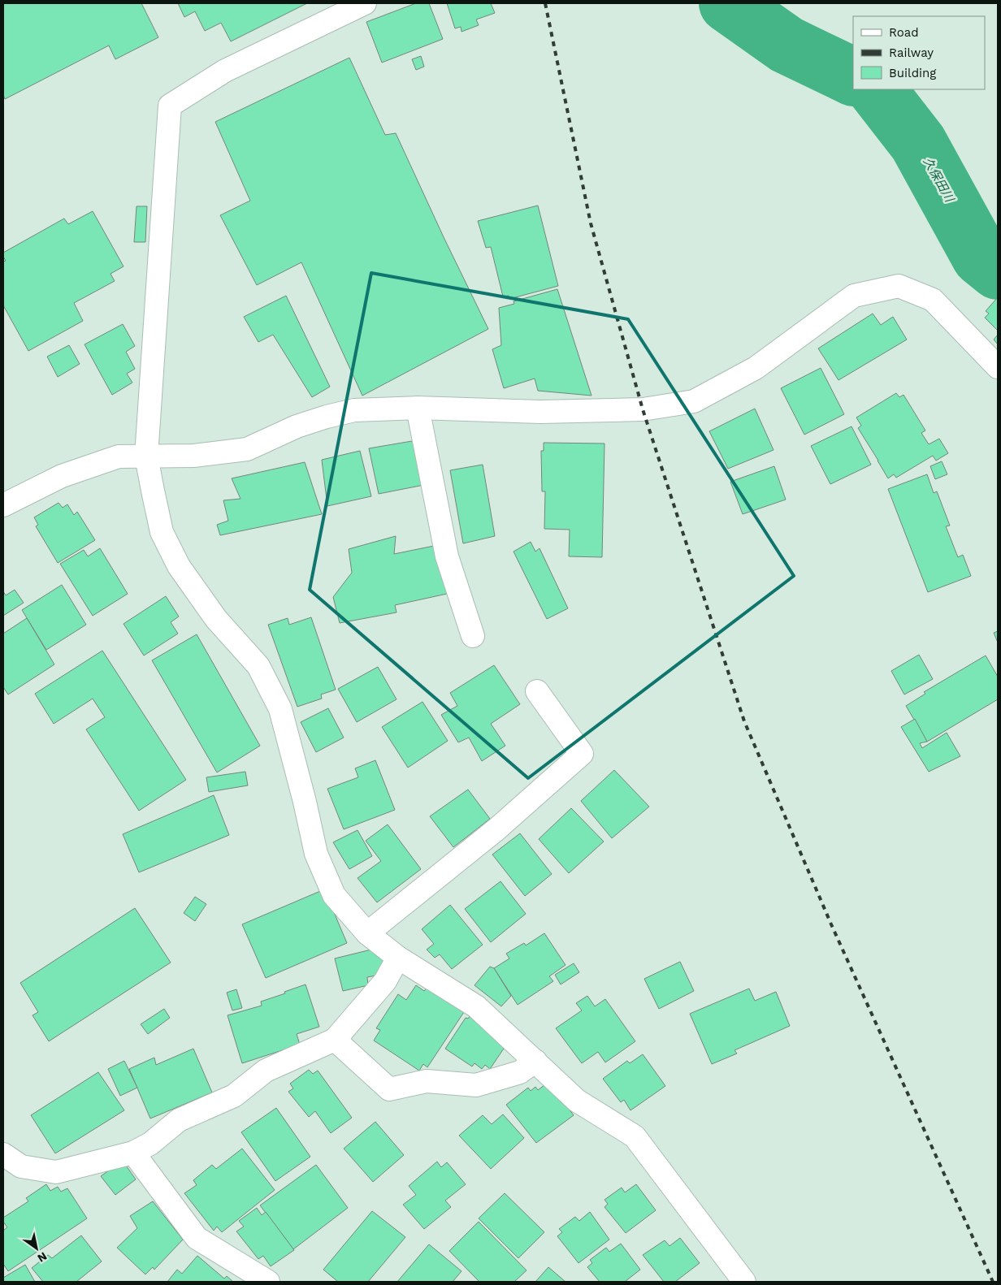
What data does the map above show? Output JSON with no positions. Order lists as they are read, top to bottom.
{
  "water": ["久保田川"],
  "legend": ["Road", "Railway", "Building"],
  "north": "bottom right"
}
